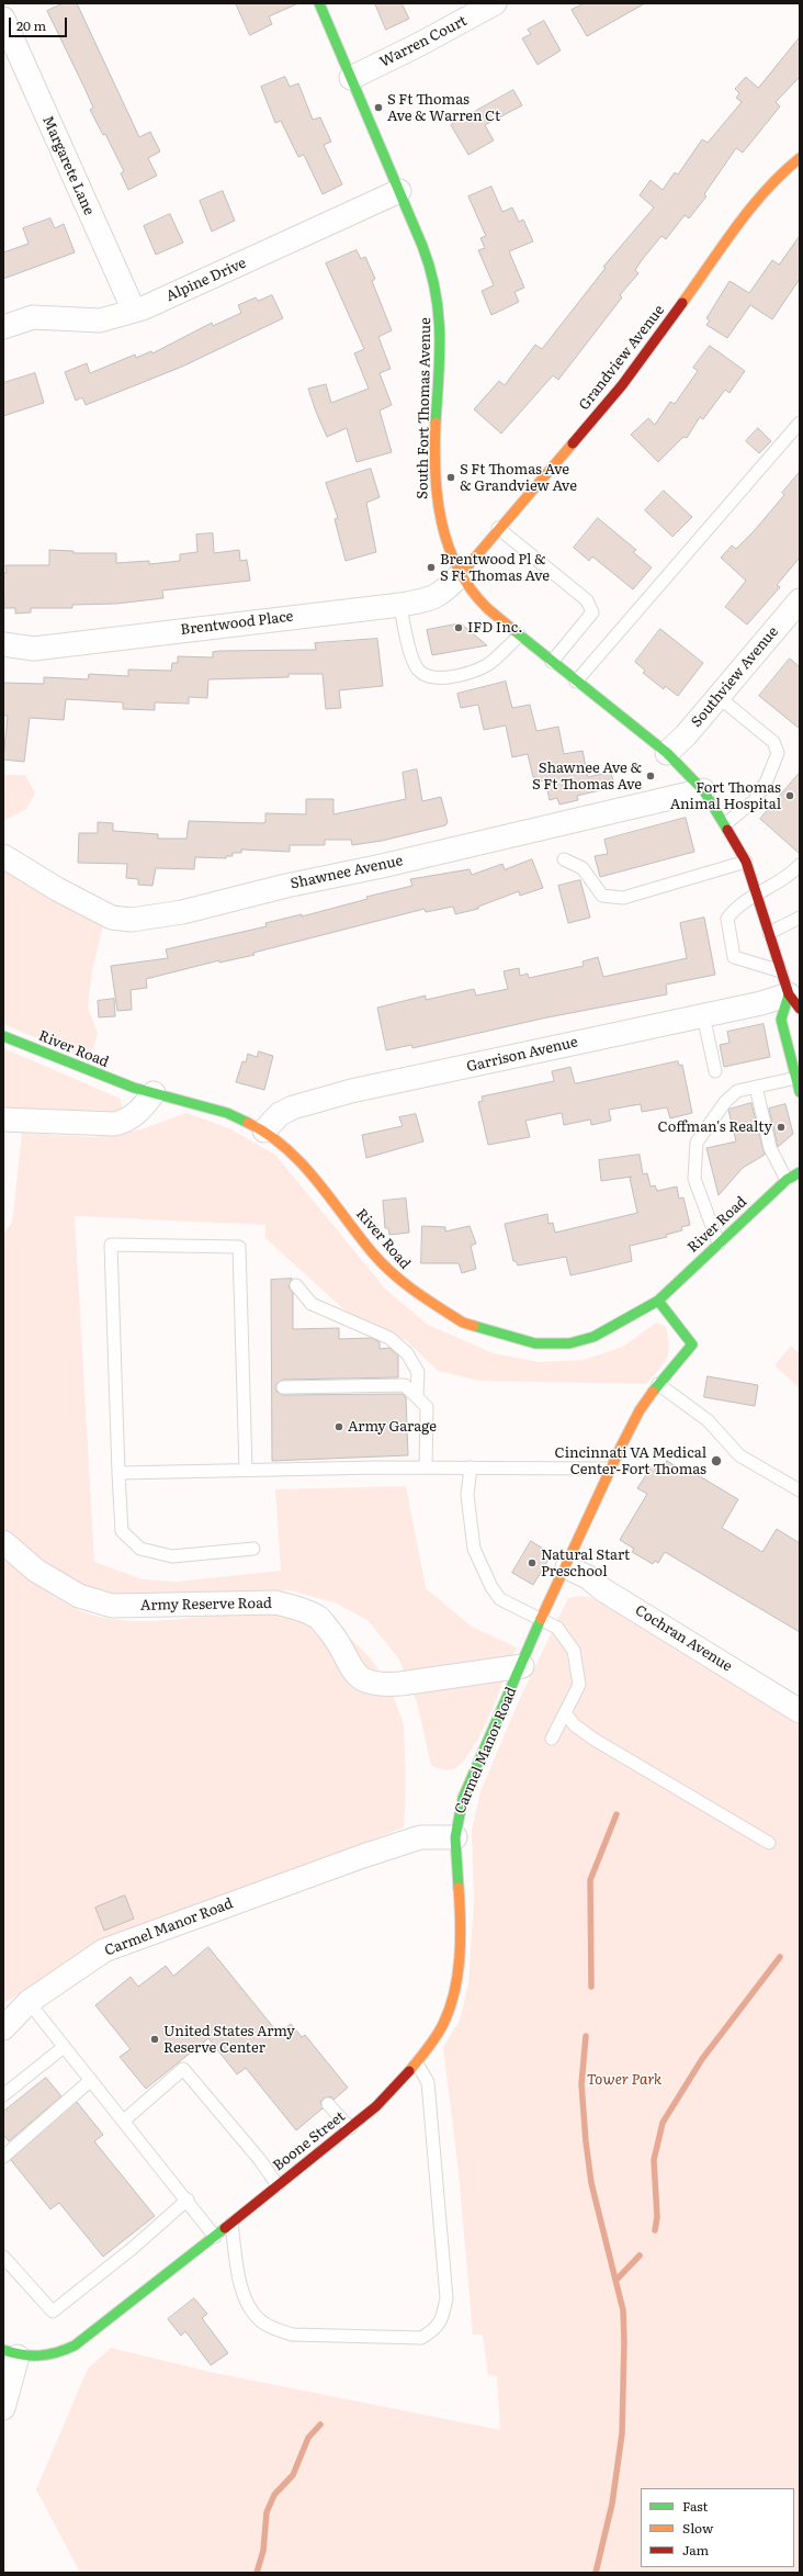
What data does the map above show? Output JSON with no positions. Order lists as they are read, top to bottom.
{
  "streets": {
    "street": [
      "Warren Court",
      "Margarete Lane",
      "Alpine Drive",
      "Grandview Avenue",
      "South Fort Thomas Avenue",
      "Brentwood Place",
      "Southview Avenue",
      "Shawnee Avenue",
      "River Road",
      "Garrison Avenue",
      "Army Reserve Road",
      "Cochran Avenue",
      "Carmel Manor Road",
      "Boone Street"
    ]
  },
  "crossings": [
    ["Warren Court", "South Fort Thomas Avenue"],
    ["Margarete Lane", "Alpine Drive"],
    ["Alpine Drive", "South Fort Thomas Avenue"],
    ["Grandview Avenue", "South Fort Thomas Avenue"],
    ["Grandview Avenue", "Brentwood Place"],
    ["South Fort Thomas Avenue", "Brentwood Place"],
    ["South Fort Thomas Avenue", "Southview Avenue"],
    ["South Fort Thomas Avenue", "Shawnee Avenue"],
    ["South Fort Thomas Avenue", "Garrison Avenue"],
    ["River Road", "Garrison Avenue"],
    ["River Road", "Carmel Manor Road"],
    ["Army Reserve Road", "Carmel Manor Road"],
    ["Cochran Avenue", "Carmel Manor Road"],
    ["Carmel Manor Road", "Boone Street"]
  ],
  "parks": ["Tower Park"],
  "places": [
    "S Ft Thomas Ave & Warren Ct",
    "S Ft Thomas Ave & Grandview Ave",
    "Brentwood Pl & S Ft Thomas Ave",
    "IFD Inc.",
    "Shawnee Ave & S Ft Thomas Ave",
    "Fort Thomas Animal Hospital",
    "Coffman's Realty",
    "Army Garage",
    "Cincinnati VA Medical Center-Fort Thomas",
    "Natural Start Preschool",
    "United States Army Reserve Center"
  ],
  "legend": ["Fast", "Slow", "Jam"],
  "scale_bar": "20 m"
}
